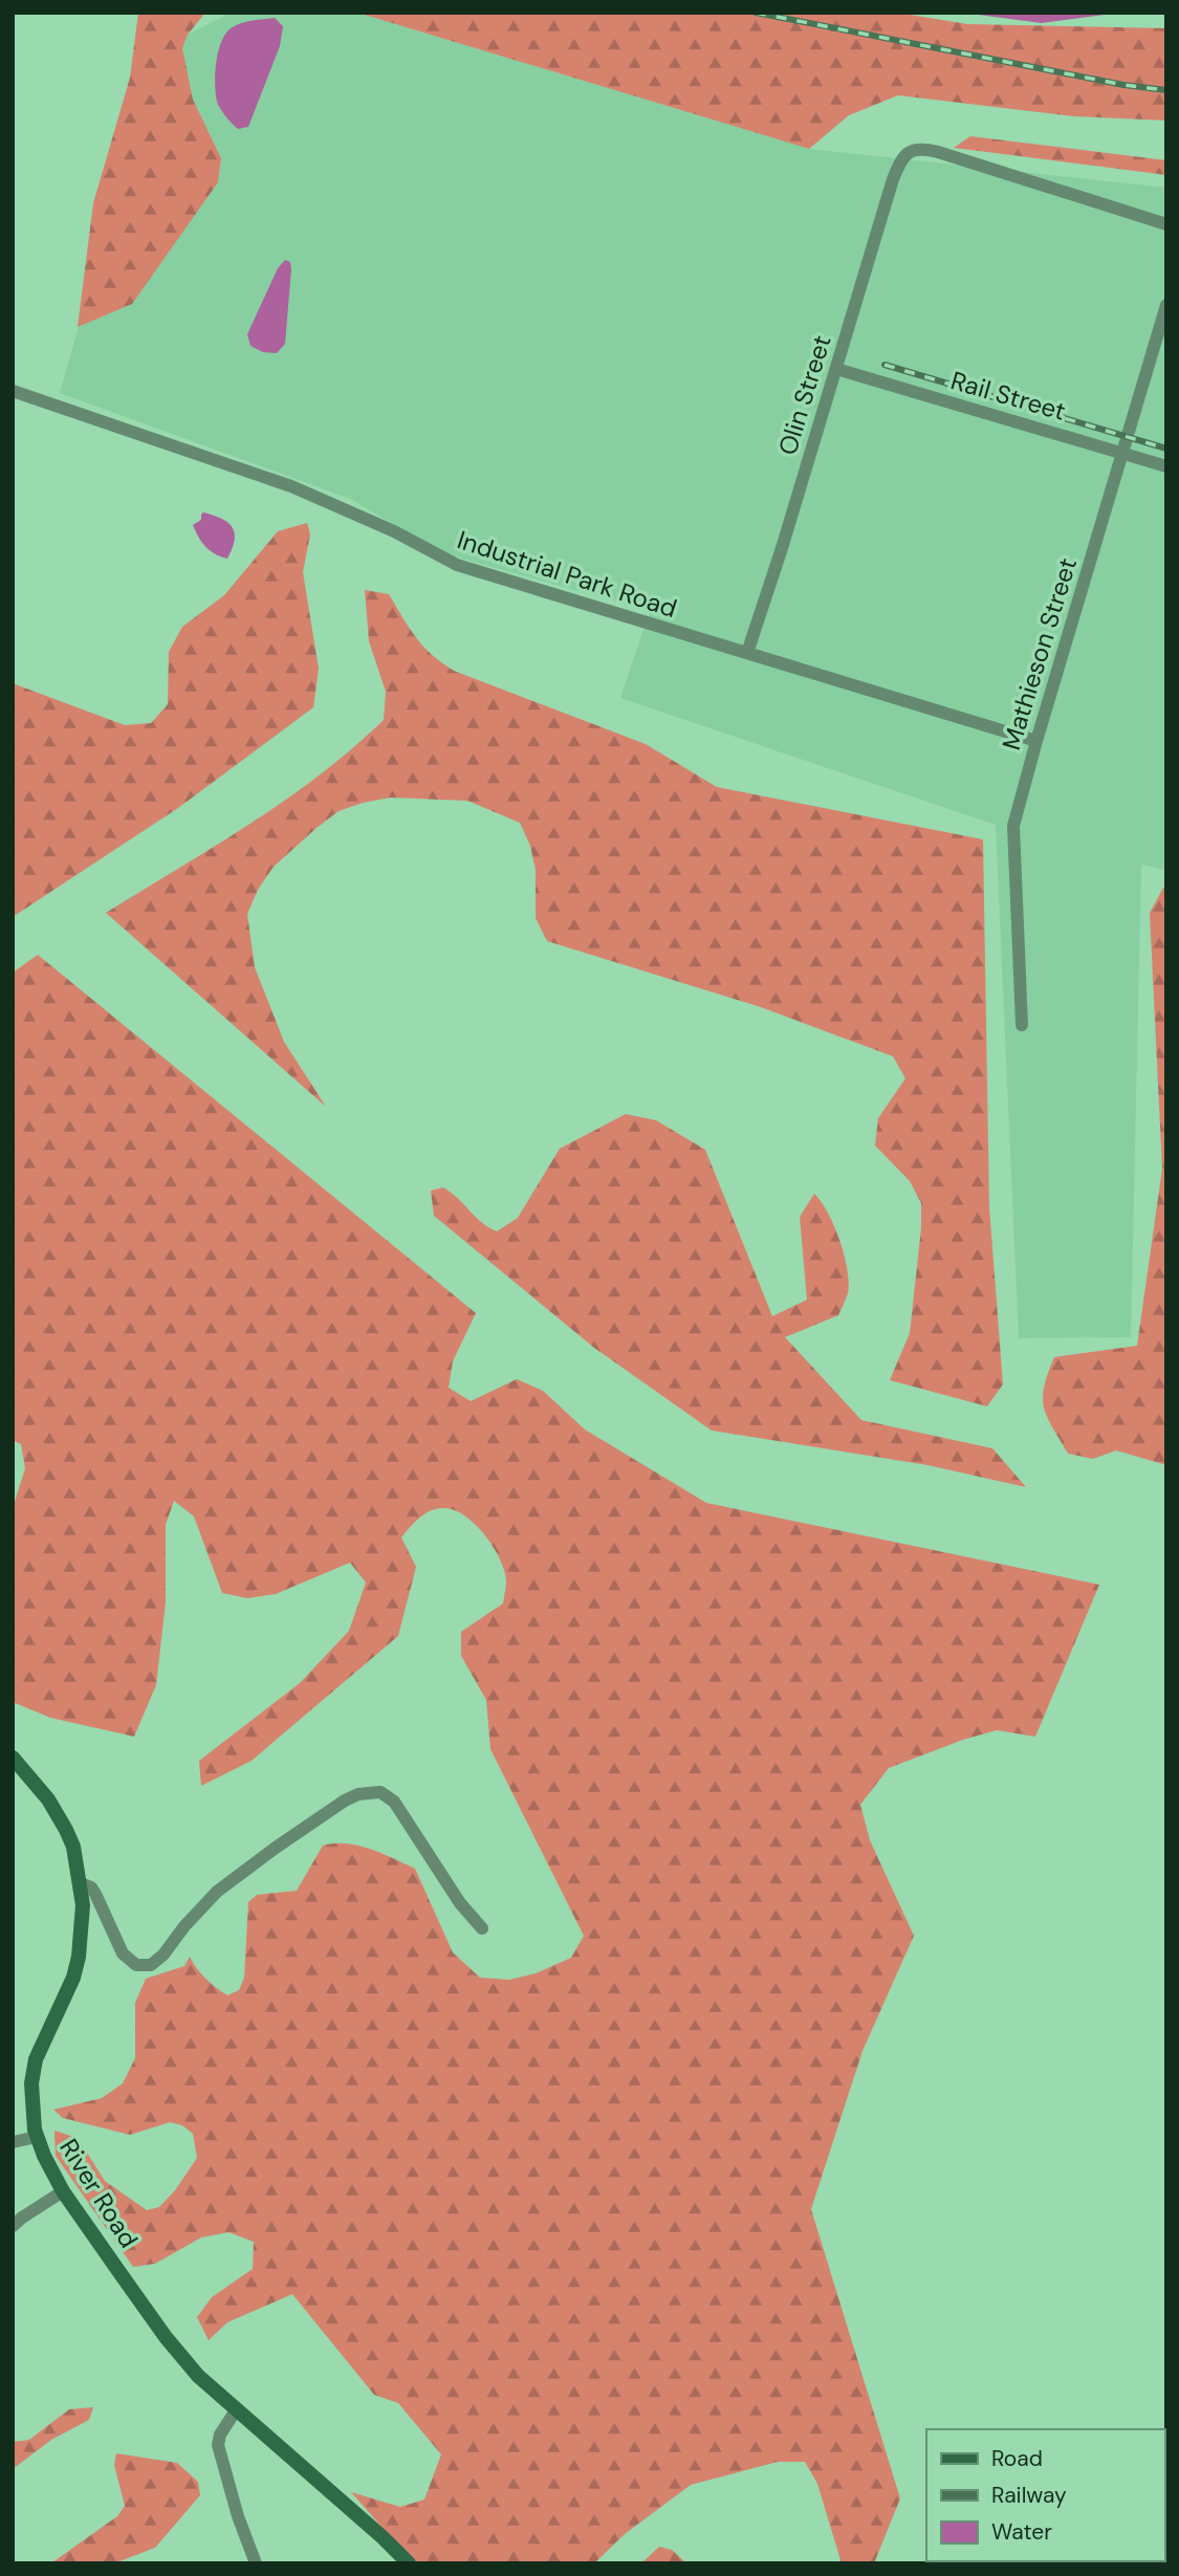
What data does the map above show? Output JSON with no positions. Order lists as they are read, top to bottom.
{
  "streets": {
    "street": [
      "Olin Street",
      "Rail Street",
      "Industrial Park Road",
      "Mathieson Street",
      "River Road"
    ]
  },
  "crossings": [
    ["Olin Street", "Rail Street"],
    ["Olin Street", "Industrial Park Road"],
    ["Rail Street", "Mathieson Street"],
    ["Industrial Park Road", "Mathieson Street"]
  ],
  "legend": ["Road", "Railway", "Water"]
}
